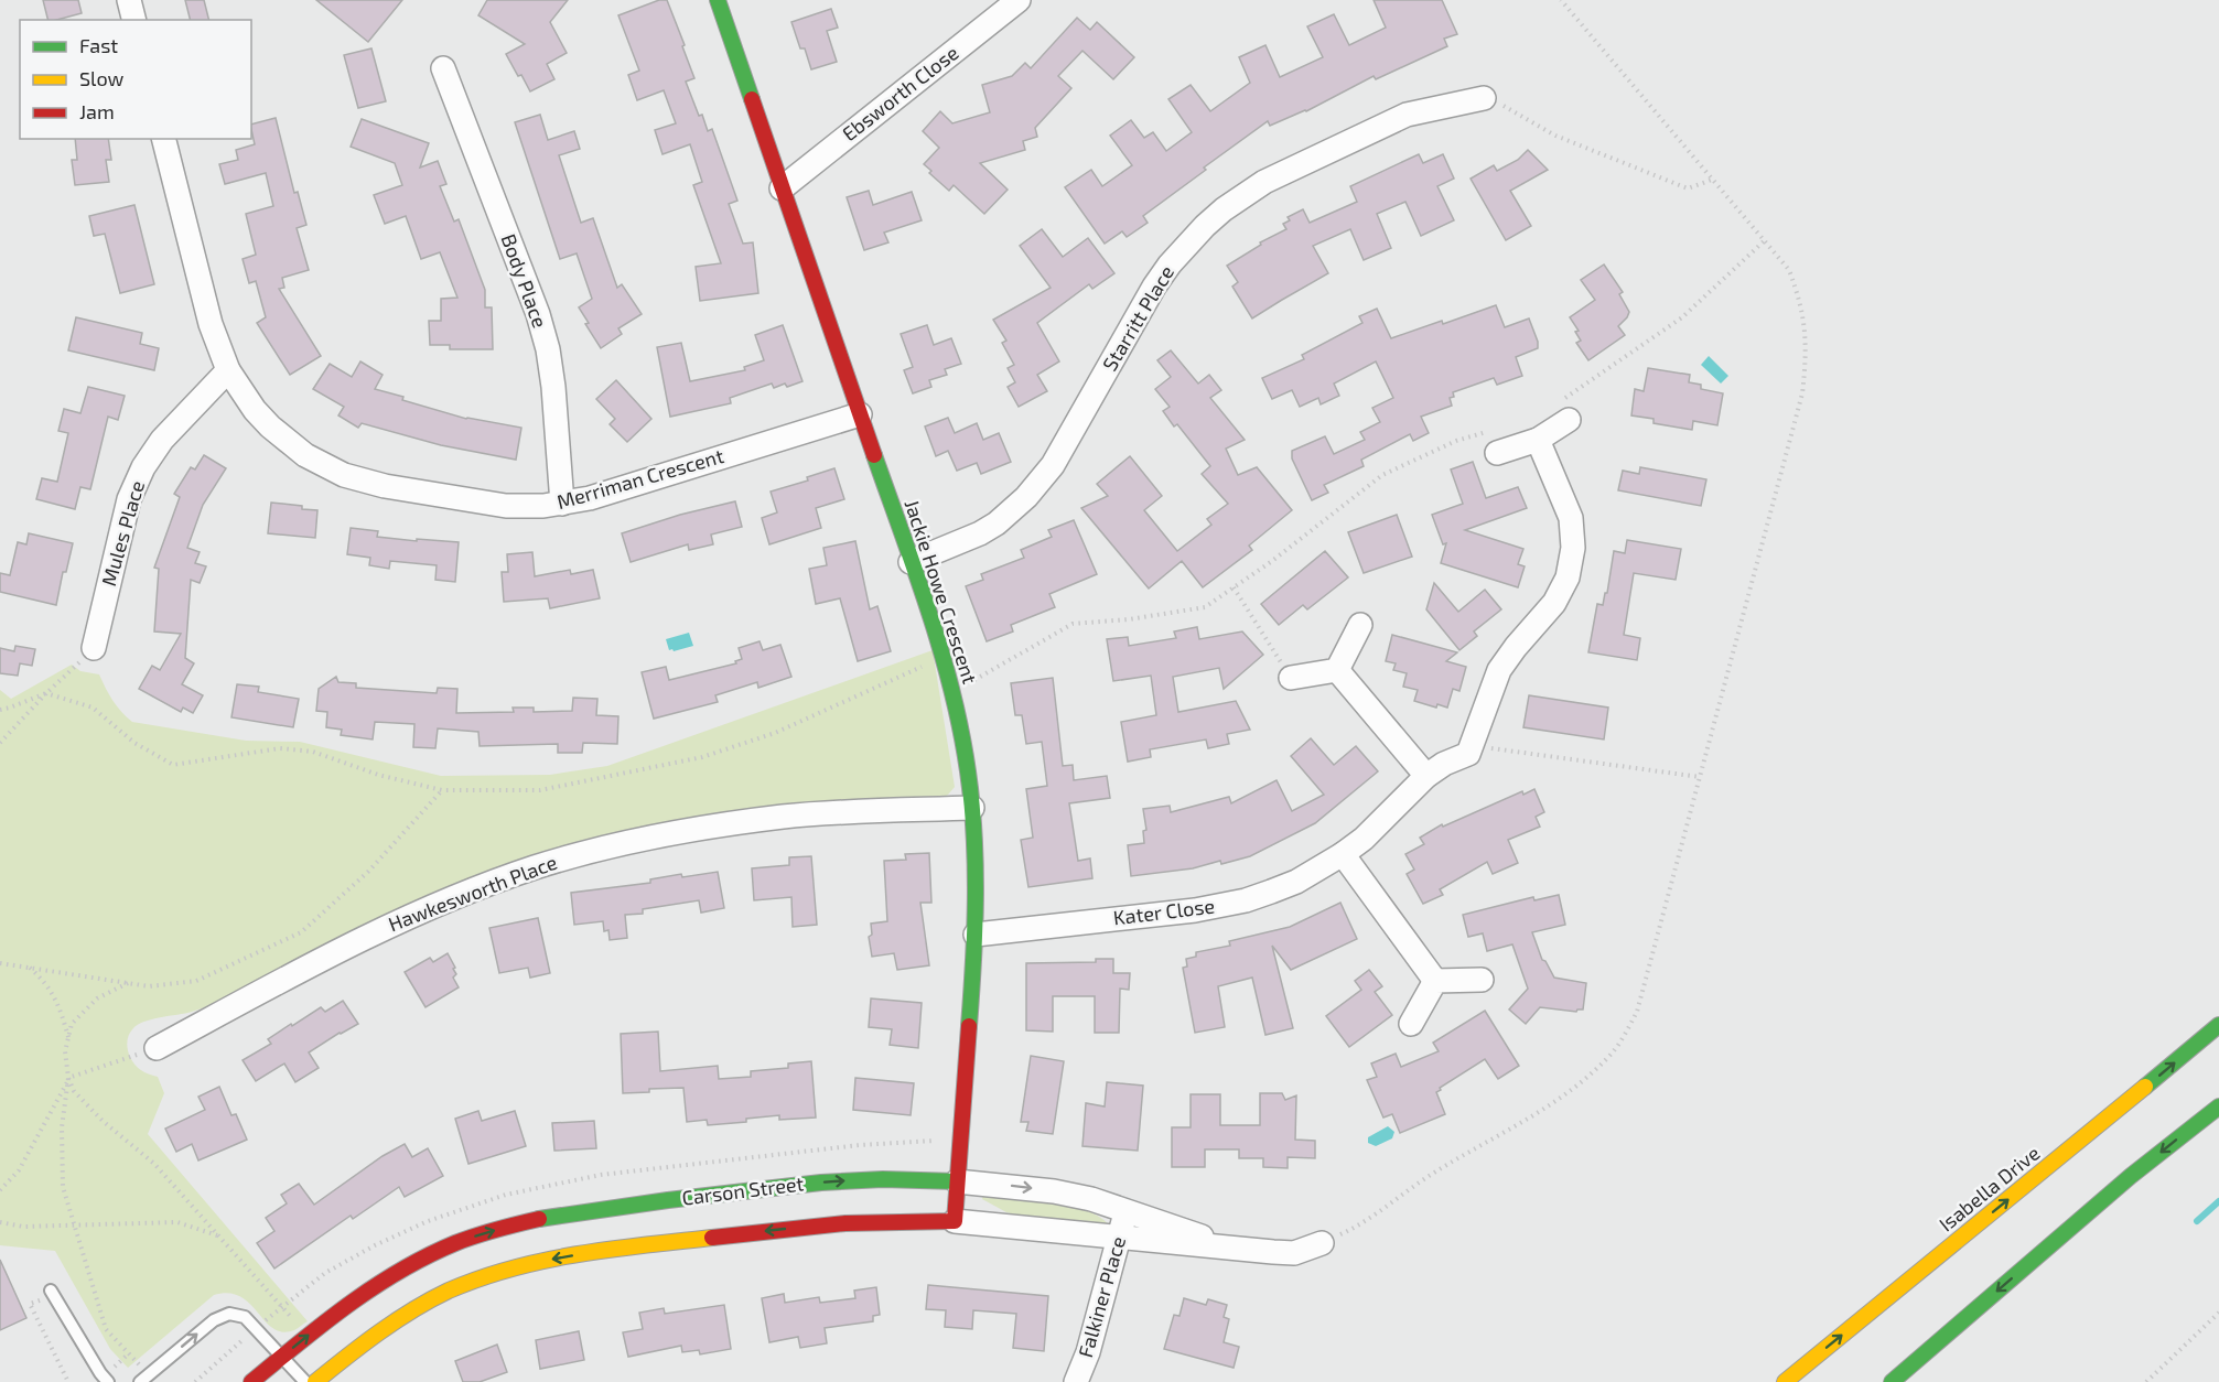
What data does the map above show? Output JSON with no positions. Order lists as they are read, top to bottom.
{
  "streets": {
    "street": [
      "Ebsworth Close",
      "Body Place",
      "Starritt Place",
      "Merriman Crescent",
      "Mules Place",
      "Jackie Howe Crescent",
      "Hawkesworth Place",
      "Kater Close",
      "Isabella Drive",
      "Carson Street",
      "Falkiner Place"
    ]
  },
  "crossings": [
    ["Ebsworth Close", "Jackie Howe Crescent"],
    ["Body Place", "Merriman Crescent"],
    ["Starritt Place", "Jackie Howe Crescent"],
    ["Merriman Crescent", "Mules Place"],
    ["Merriman Crescent", "Jackie Howe Crescent"],
    ["Jackie Howe Crescent", "Hawkesworth Place"],
    ["Jackie Howe Crescent", "Kater Close"],
    ["Jackie Howe Crescent", "Carson Street"],
    ["Carson Street", "Falkiner Place"]
  ],
  "legend": ["Fast", "Slow", "Jam"]
}
